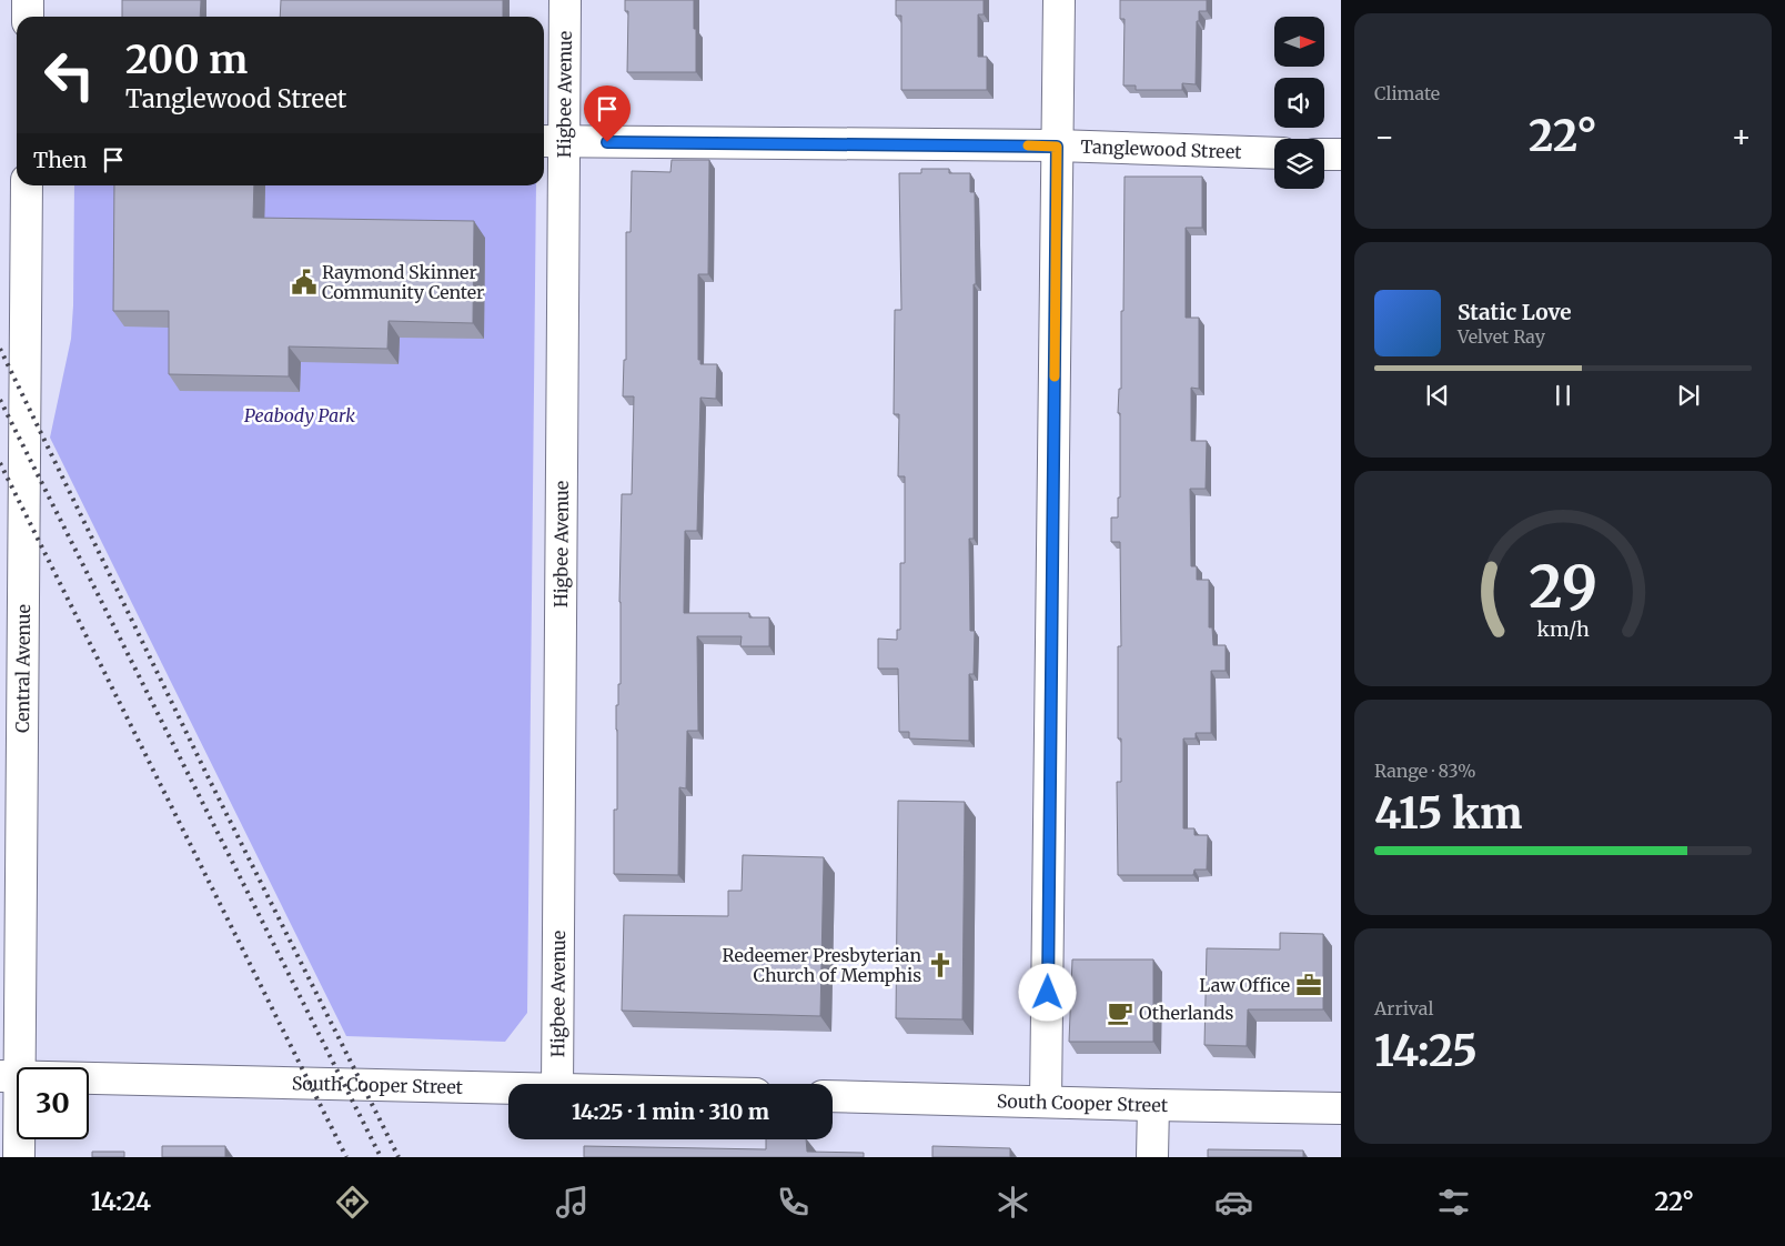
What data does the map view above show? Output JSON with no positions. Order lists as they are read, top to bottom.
{
  "streets": {
    "street": [
      "Higbee Avenue",
      "Tanglewood Street",
      "Central Avenue",
      "South Cooper Street"
    ]
  },
  "crossings": [
    ["Higbee Avenue", "Tanglewood Street"],
    ["Central Avenue", "South Cooper Street"]
  ],
  "parks": ["Peabody Park"],
  "places": {
    "public building": ["Raymond Skinner Community Center"],
    "church": ["Redeemer Presbyterian Church of Memphis"],
    "office": ["Law Office"],
    "cafe": ["Otherlands"]
  },
  "north": "right",
  "page": {
    "tile": [
      "Climate",
      ["Range · 83%", "415 km"],
      ["Arrival", "14:25"]
    ],
    "turn": ["200 m", "Tanglewood Street"],
    "heat": ["−", "22°", "+"],
    "then": "Then",
    "song": ["Static Love", "Velvet Ray"],
    "limit": "30",
    "trip": "14:25 · 1 min · 310 m",
    "tabs": ["14:24", "22°"],
    "gauge": ["29", "km/h"]
  }
}
